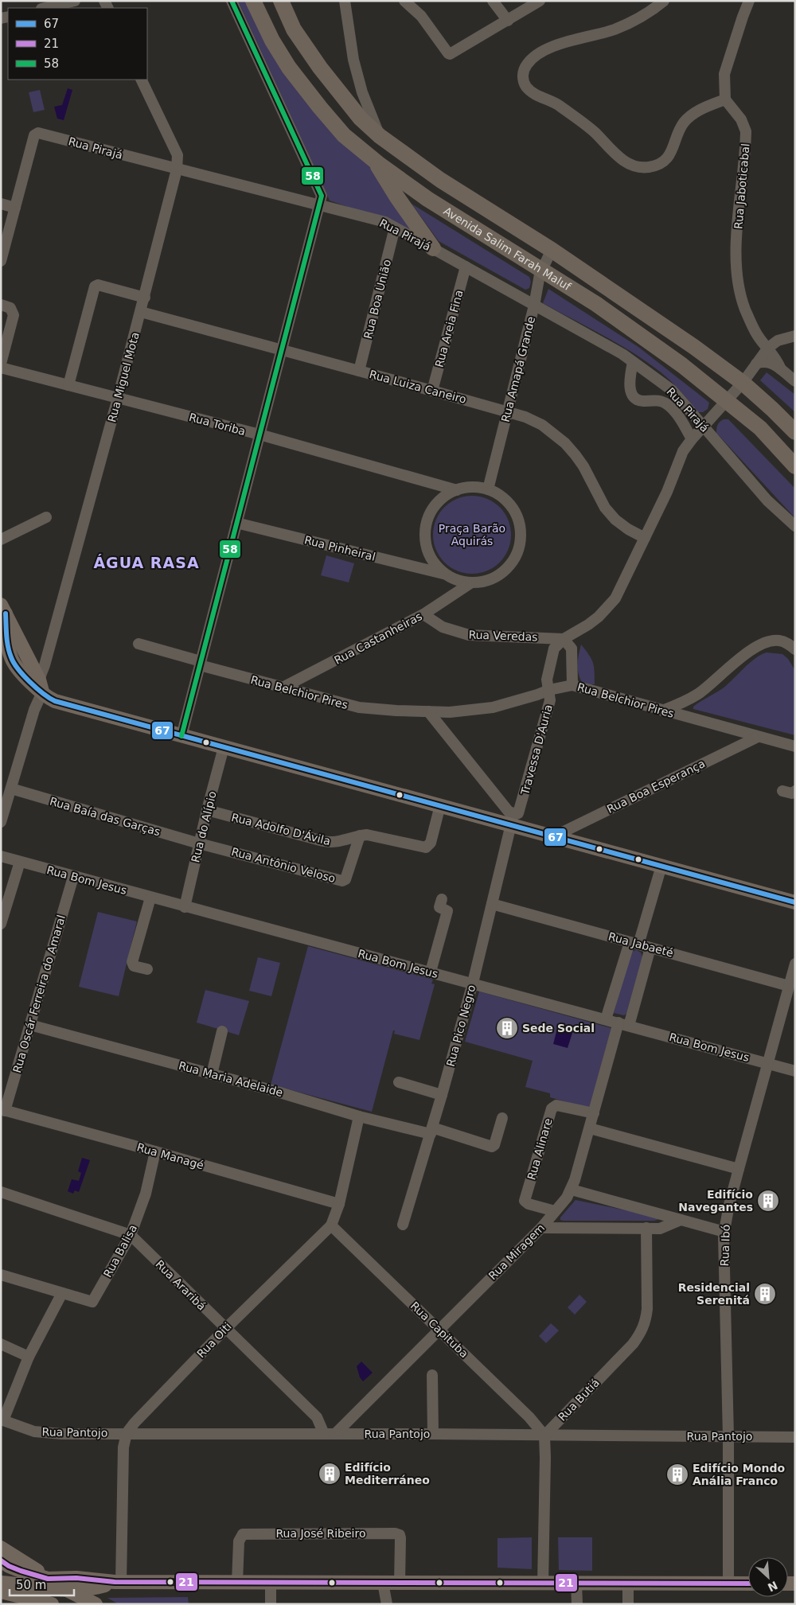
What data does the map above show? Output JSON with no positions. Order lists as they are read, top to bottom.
{
  "streets": {
    "highway": ["Avenida Salim Farah Maluf"],
    "street": [
      "Rua Pirajá",
      "Rua Jaboticabal",
      "Rua Boa União",
      "Rua Areia Fina",
      "Rua Amapá Grande",
      "Rua Miguel Mota",
      "Rua Luiza Caneiro",
      "Rua Toriba",
      "Rua Pinheiral",
      "Rua Veredas",
      "Rua Castanheiras",
      "Rua Belchior Pires",
      "Travessa D'Auria",
      "Rua Boa Esperança",
      "Rua Baía das Garças",
      "Rua do Alípio",
      "Rua Adolfo D'Ávila",
      "Rua Antônio Veloso",
      "Rua Bom Jesus",
      "Rua Jabaeté",
      "Rua Oscár Ferreira do Amaral",
      "Rua Pico Negro",
      "Rua Maria Adelaide",
      "Rua Alinare",
      "Rua Managé",
      "Rua Ibó",
      "Rua Balisa",
      "Rua Miragem",
      "Rua Araribá",
      "Rua Capituba",
      "Rua Oiti",
      "Rua Butiá",
      "Rua Pantojo",
      "Rua José Ribeiro"
    ]
  },
  "crossings": [
    ["Rua Pirajá", "Rua Boa União"],
    ["Rua Pirajá", "Rua Areia Fina"],
    ["Rua Pirajá", "Rua Amapá Grande"],
    ["Rua Pirajá", "Rua Miguel Mota"],
    ["Avenida Salim Farah Maluf", "Rua Amapá Grande"],
    ["Rua Boa União", "Rua Luiza Caneiro"],
    ["Rua Areia Fina", "Rua Luiza Caneiro"],
    ["Rua Amapá Grande", "Rua Luiza Caneiro"],
    ["Rua Amapá Grande", "Rua Toriba"],
    ["Rua Amapá Grande", "Rua Pinheiral"],
    ["Rua Amapá Grande", "Rua Castanheiras"],
    ["Rua Miguel Mota", "Rua Luiza Caneiro"],
    ["Rua Miguel Mota", "Rua Toriba"],
    ["Rua Miguel Mota", "Rua Baía das Garças"],
    ["Rua Toriba", "Rua Pinheiral"],
    ["Rua Toriba", "Rua Castanheiras"],
    ["Rua Pinheiral", "Rua Castanheiras"],
    ["Rua Veredas", "Rua Castanheiras"],
    ["Rua Veredas", "Travessa D'Auria"],
    ["Rua Castanheiras", "Rua Belchior Pires"],
    ["Rua Belchior Pires", "Travessa D'Auria"],
    ["Rua Belchior Pires", "Rua Boa Esperança"],
    ["Rua Baía das Garças", "Rua do Alípio"],
    ["Rua Baía das Garças", "Rua Antônio Veloso"],
    ["Rua do Alípio", "Rua Adolfo D'Ávila"],
    ["Rua do Alípio", "Rua Antônio Veloso"],
    ["Rua do Alípio", "Rua Bom Jesus"],
    ["Rua Adolfo D'Ávila", "Rua Antônio Veloso"],
    ["Rua Bom Jesus", "Rua Oscár Ferreira do Amaral"],
    ["Rua Bom Jesus", "Rua Pico Negro"],
    ["Rua Bom Jesus", "Rua Ibó"],
    ["Rua Bom Jesus", "Rua Miragem"],
    ["Rua Jabaeté", "Rua Pico Negro"],
    ["Rua Jabaeté", "Rua Ibó"],
    ["Rua Jabaeté", "Rua Miragem"],
    ["Rua Oscár Ferreira do Amaral", "Rua Maria Adelaide"],
    ["Rua Oscár Ferreira do Amaral", "Rua Managé"],
    ["Rua Pico Negro", "Rua Maria Adelaide"],
    ["Rua Maria Adelaide", "Rua Oiti"],
    ["Rua Alinare", "Rua Miragem"],
    ["Rua Managé", "Rua Balisa"],
    ["Rua Managé", "Rua Oiti"],
    ["Rua Ibó", "Rua Pantojo"],
    ["Rua Balisa", "Rua Araribá"],
    ["Rua Miragem", "Rua Araribá"],
    ["Rua Miragem", "Rua Capituba"],
    ["Rua Miragem", "Rua Pantojo"],
    ["Rua Araribá", "Rua Oiti"],
    ["Rua Araribá", "Rua Pantojo"],
    ["Rua Capituba", "Rua Oiti"],
    ["Rua Capituba", "Rua Butiá"],
    ["Rua Capituba", "Rua Pantojo"],
    ["Rua Oiti", "Rua Pantojo"],
    ["Rua Butiá", "Rua Pantojo"]
  ],
  "districts": ["ÁGUA RASA"],
  "parks": ["Praça Barão Aquirás"],
  "places": {
    "building": [
      "Sede Social",
      "Edifício Navegantes",
      "Residencial Serenitá",
      "Edifício Mediterráneo",
      "Edifício Mondo Anália Franco"
    ]
  },
  "lines": ["transit line 58", "transit line 67", "transit line 21"],
  "legend": ["67", "21", "58"],
  "scale_bar": "50 m",
  "north": "bottom right"
}
